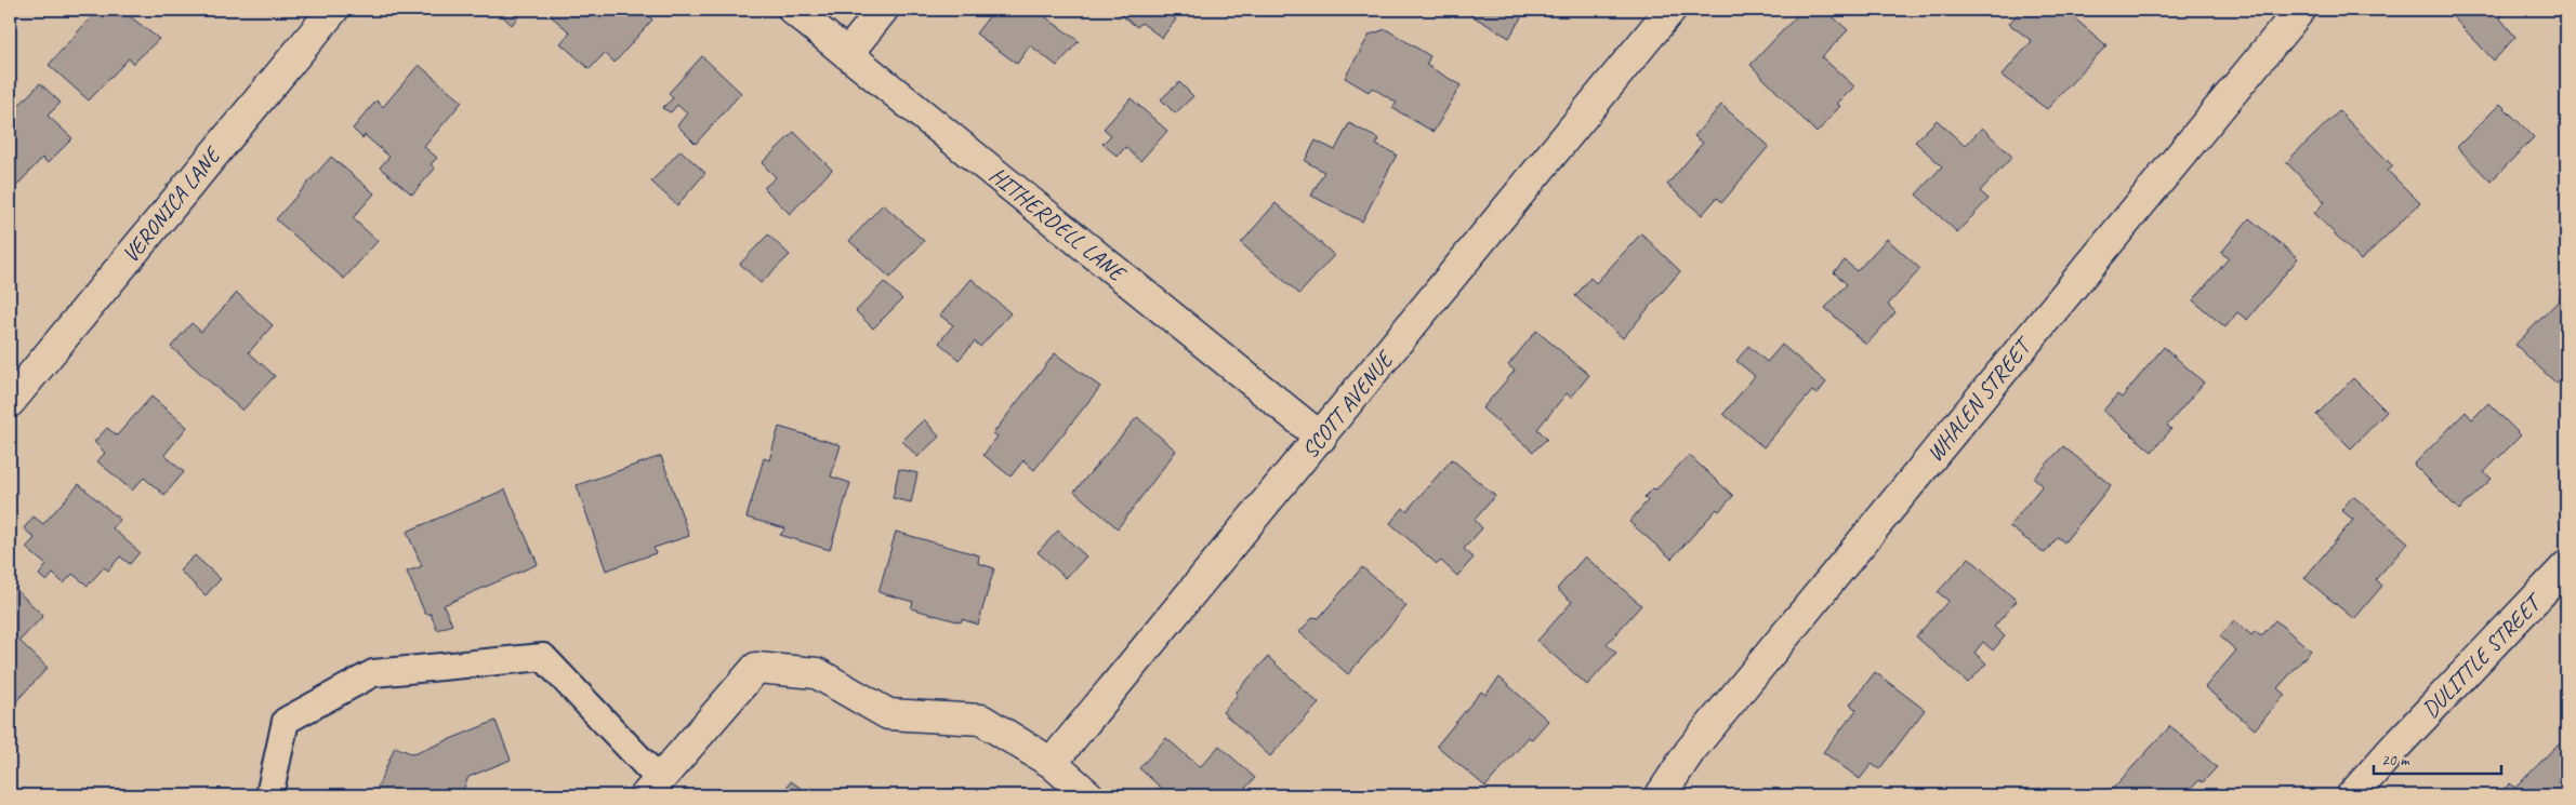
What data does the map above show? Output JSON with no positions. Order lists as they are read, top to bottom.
{
  "streets": {
    "street": [
      "VERONICA LANE",
      "HITHERDELL LANE",
      "WHALEN STREET",
      "SCOTT AVENUE",
      "DULITTLE STREET"
    ]
  },
  "crossings": [
    ["HITHERDELL LANE", "SCOTT AVENUE"]
  ],
  "scale_bar": "20 m"
}
